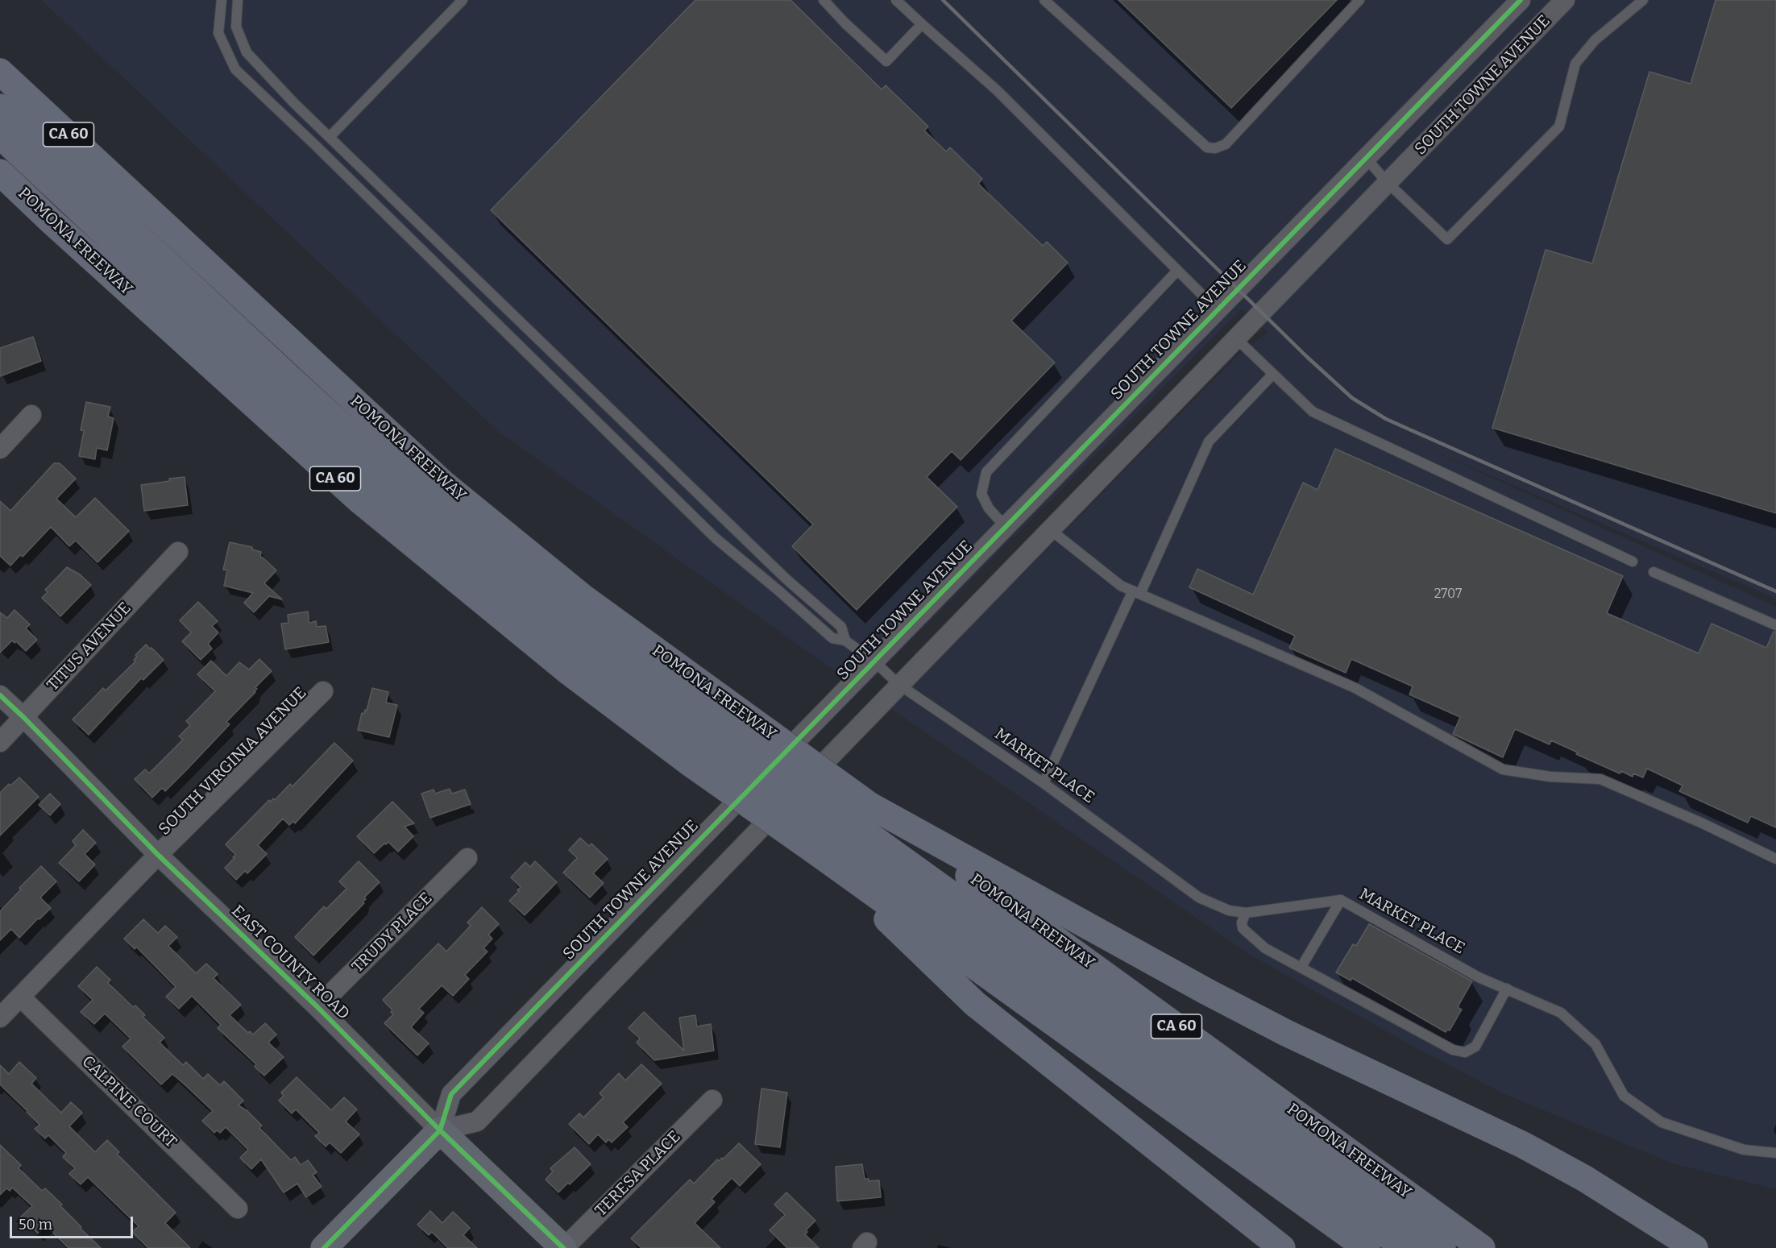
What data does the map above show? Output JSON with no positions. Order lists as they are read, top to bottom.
{
  "streets": {
    "highway": ["CA 60", "POMONA FREEWAY"],
    "street": [
      "SOUTH TOWNE AVENUE",
      "TITUS AVENUE",
      "SOUTH VIRGINIA AVENUE",
      "TRUDY PLACE",
      "EAST COUNTY ROAD",
      "CALPINE COURT",
      "TERESA PLACE"
    ],
    "lane": ["MARKET PLACE"]
  },
  "crossings": [
    ["SOUTH TOWNE AVENUE", "MARKET PLACE"],
    ["SOUTH TOWNE AVENUE", "EAST COUNTY ROAD"],
    ["TITUS AVENUE", "EAST COUNTY ROAD"],
    ["SOUTH VIRGINIA AVENUE", "EAST COUNTY ROAD"],
    ["SOUTH VIRGINIA AVENUE", "CALPINE COURT"],
    ["TRUDY PLACE", "EAST COUNTY ROAD"],
    ["EAST COUNTY ROAD", "TERESA PLACE"]
  ],
  "house_numbers": ["2707"],
  "scale_bar": "50 m"
}
